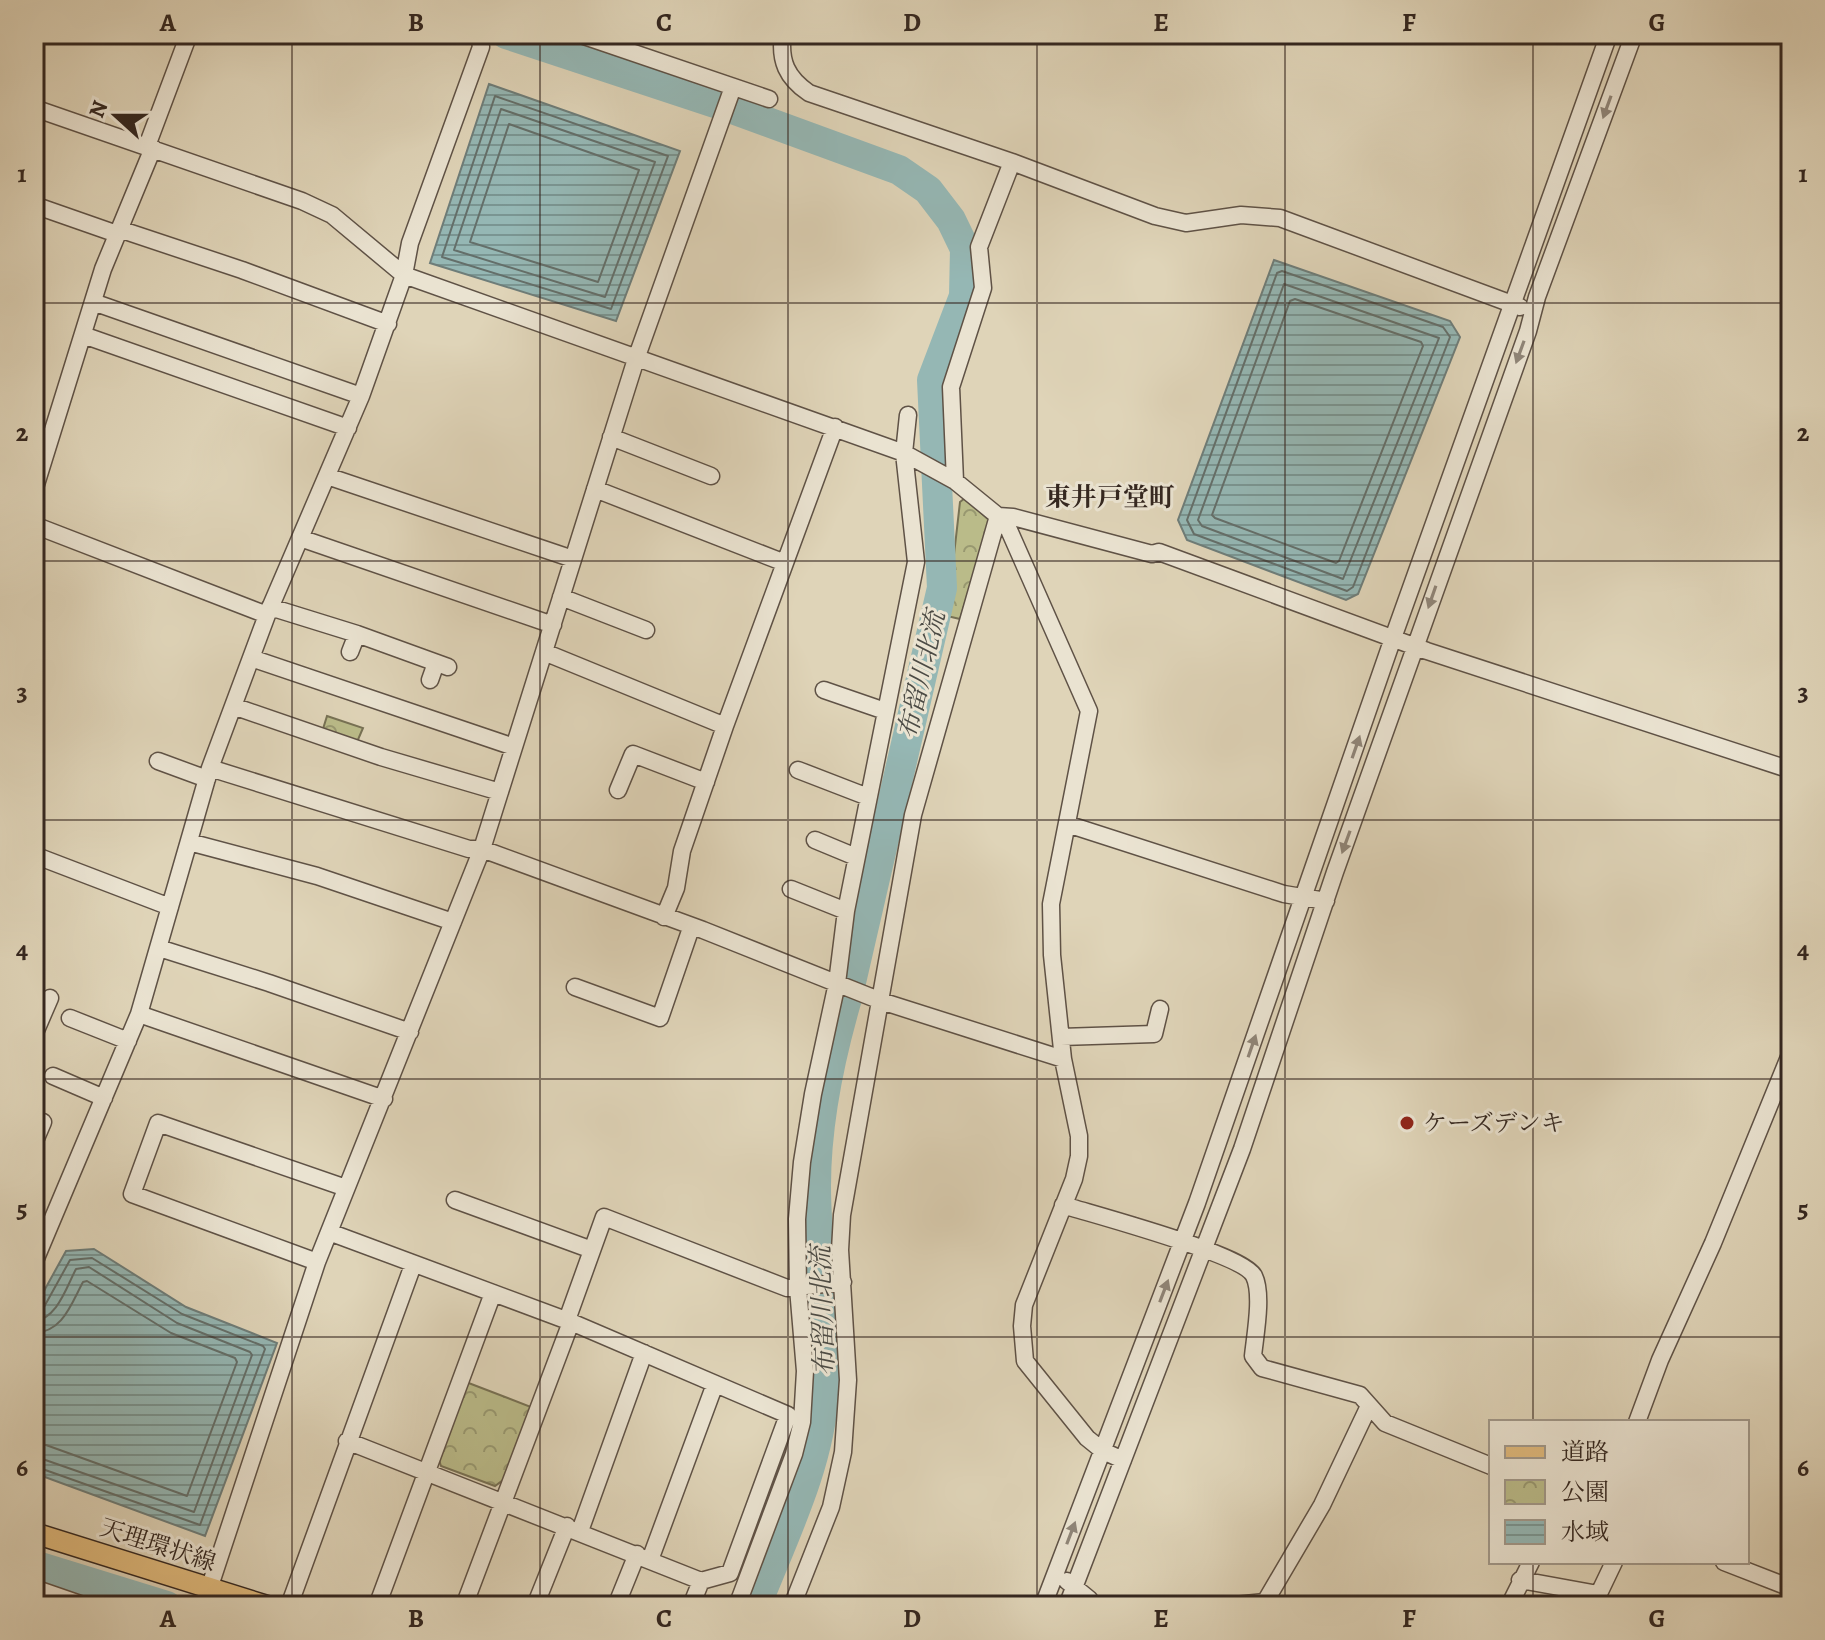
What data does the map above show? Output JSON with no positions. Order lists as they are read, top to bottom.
{
  "streets": {
    "main road": ["天理環状線"]
  },
  "districts": ["東井戸堂町"],
  "water": ["布留川北流"],
  "places": ["ケーズデンキ"],
  "legend": ["道路", "公園", "水域"],
  "north": "left",
  "grid": {
    "columns": [
      "A",
      "B",
      "C",
      "D",
      "E",
      "F",
      "G"
    ],
    "rows": [
      "1",
      "2",
      "3",
      "4",
      "5",
      "6"
    ]
  }
}
